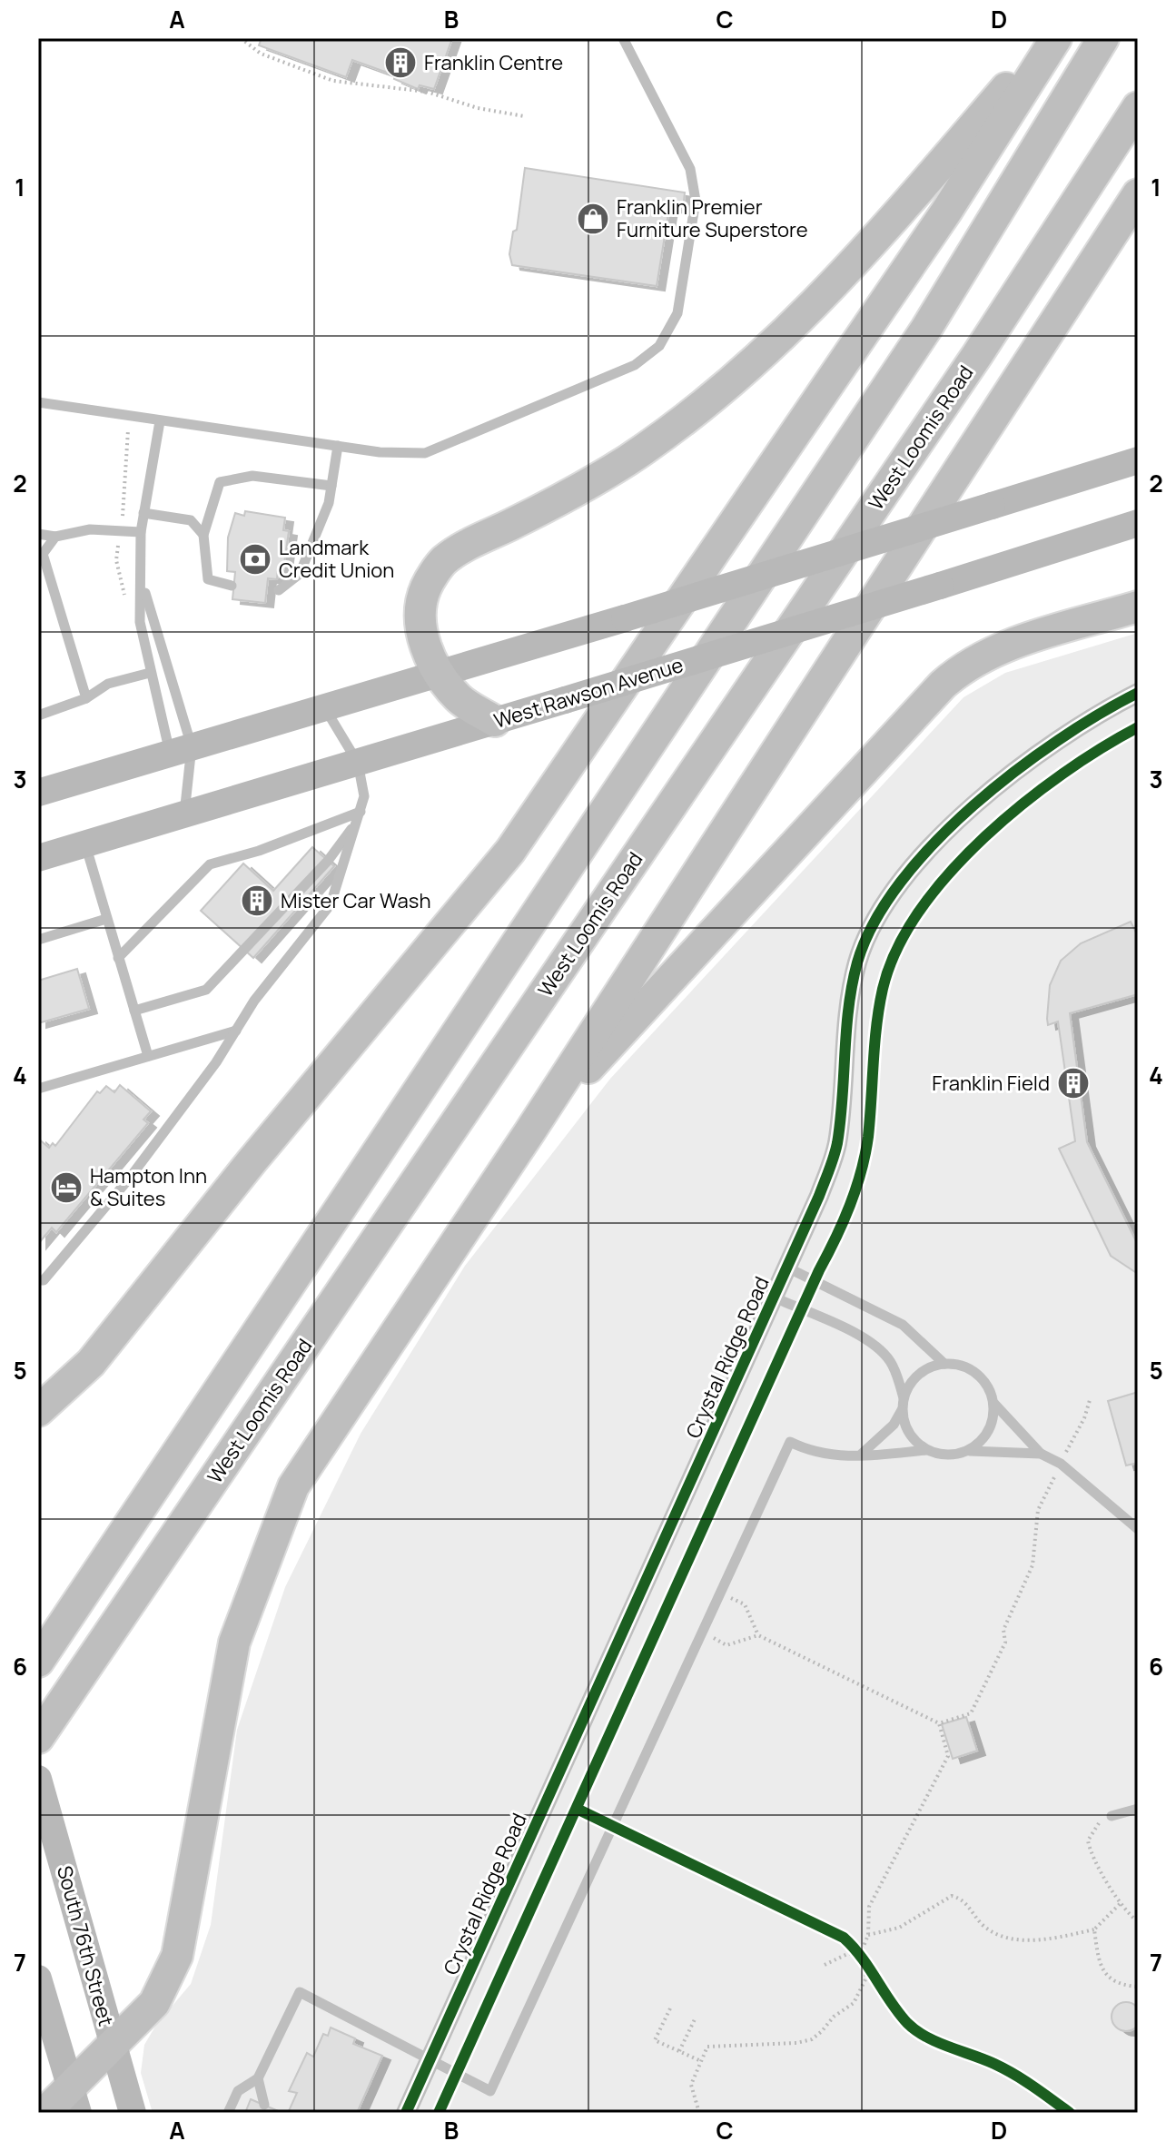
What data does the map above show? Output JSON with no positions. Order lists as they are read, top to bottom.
{
  "streets": {
    "main road": ["West Loomis Road", "West Rawson Avenue", "South 76th Street"],
    "street": ["Crystal Ridge Road"]
  },
  "places": {
    "building": ["Franklin Centre", "Mister Car Wash", "Franklin Field"],
    "shop": ["Franklin Premier Furniture Superstore"],
    "bank": ["Landmark Credit Union"],
    "hotel": ["Hampton Inn & Suites"]
  },
  "grid": {
    "columns": [
      "A",
      "B",
      "C",
      "D"
    ],
    "rows": [
      "1",
      "2",
      "3",
      "4",
      "5",
      "6",
      "7"
    ]
  }
}
